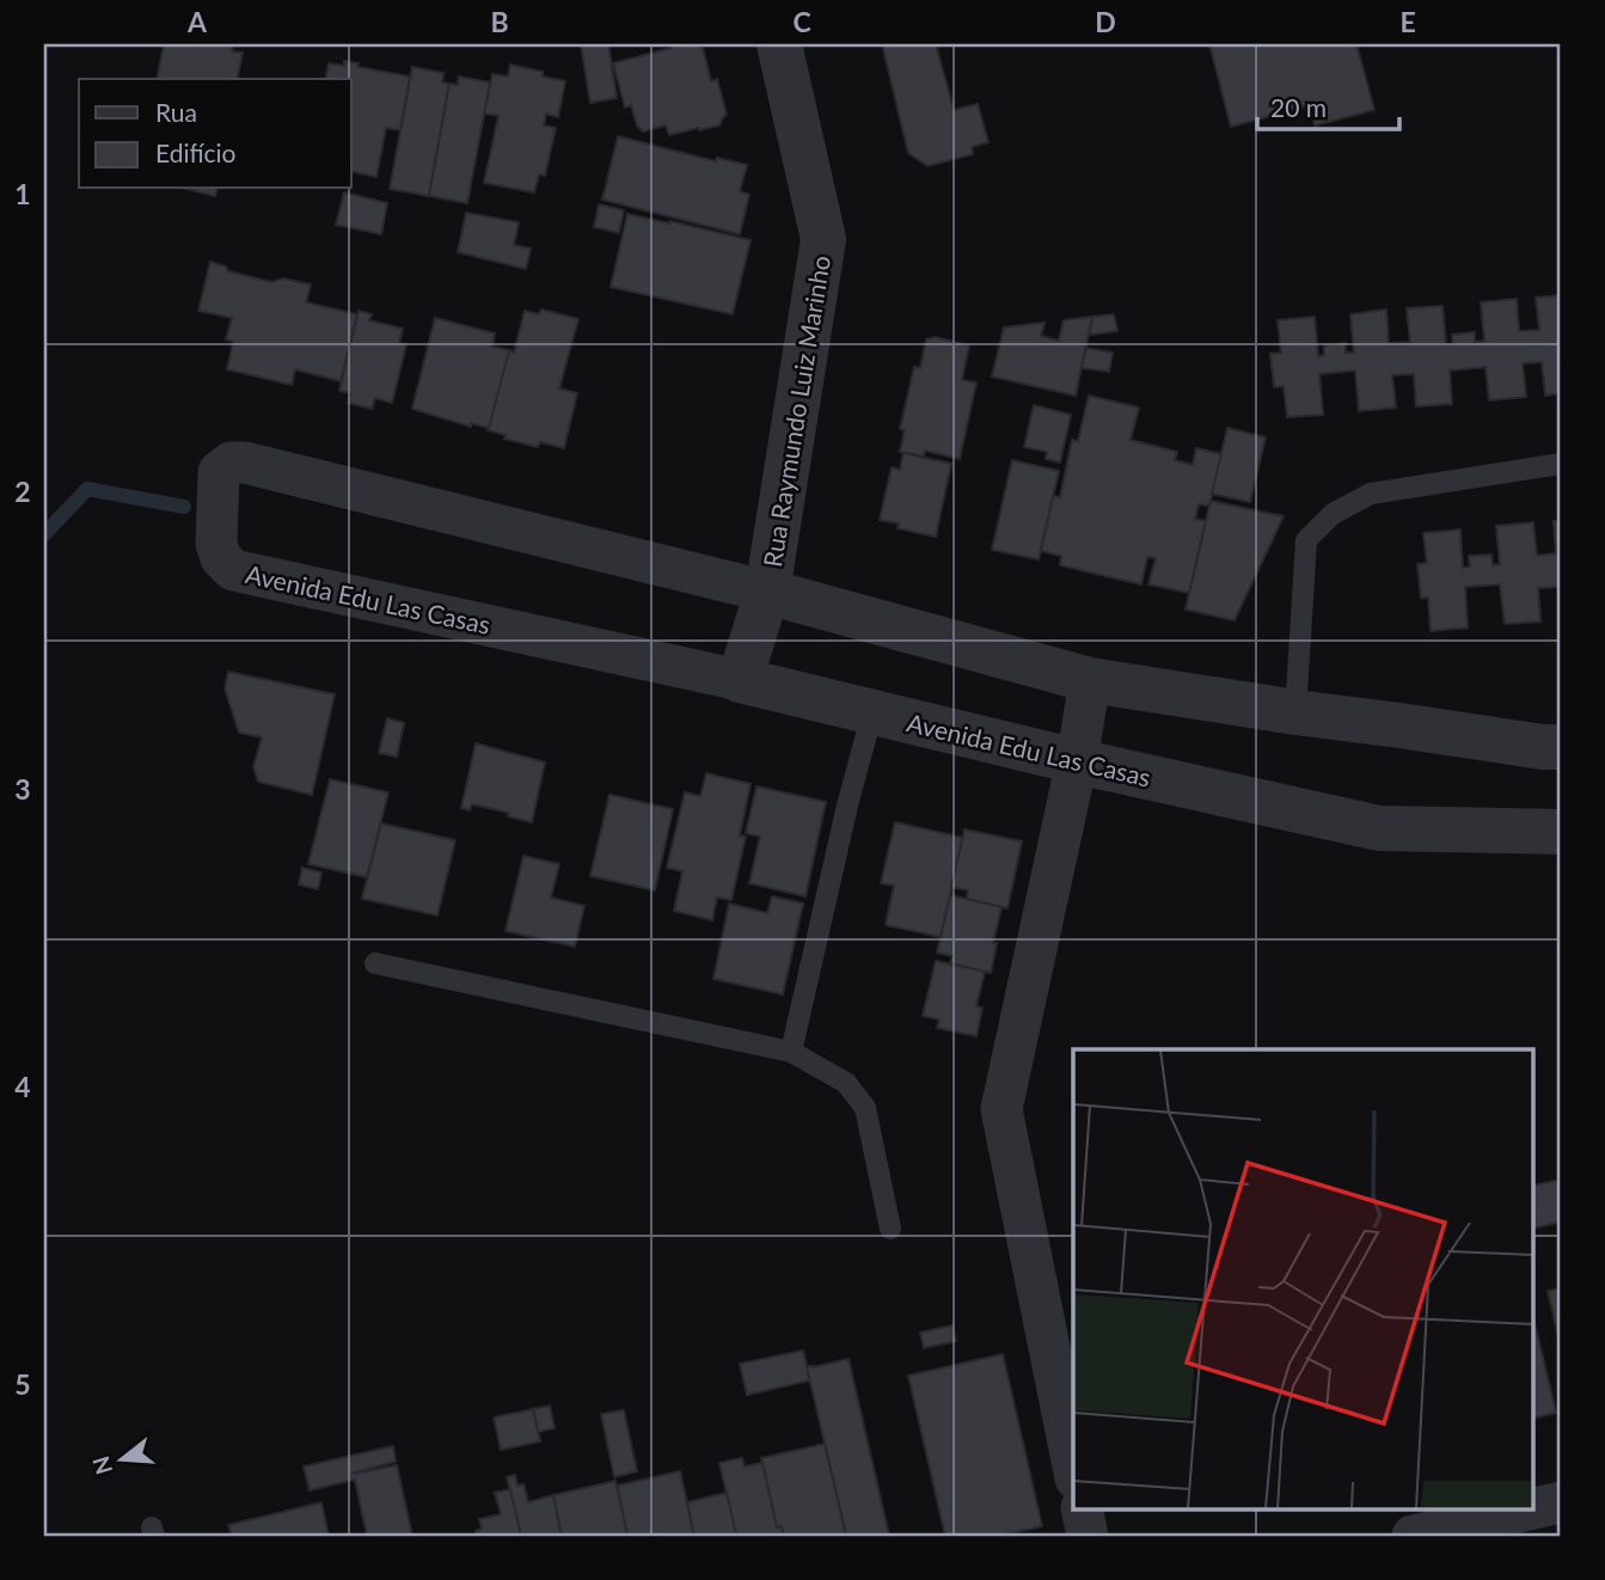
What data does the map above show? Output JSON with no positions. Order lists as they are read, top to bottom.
{
  "streets": {
    "street": ["Rua Raymundo Luiz Marinho", "Avenida Edu Las Casas"]
  },
  "crossings": [
    ["Rua Raymundo Luiz Marinho", "Avenida Edu Las Casas"]
  ],
  "legend": ["Rua", "Edifício"],
  "scale_bar": "20 m",
  "north": "left",
  "grid": {
    "columns": [
      "A",
      "B",
      "C",
      "D",
      "E"
    ],
    "rows": [
      "1",
      "2",
      "3",
      "4",
      "5"
    ]
  }
}
